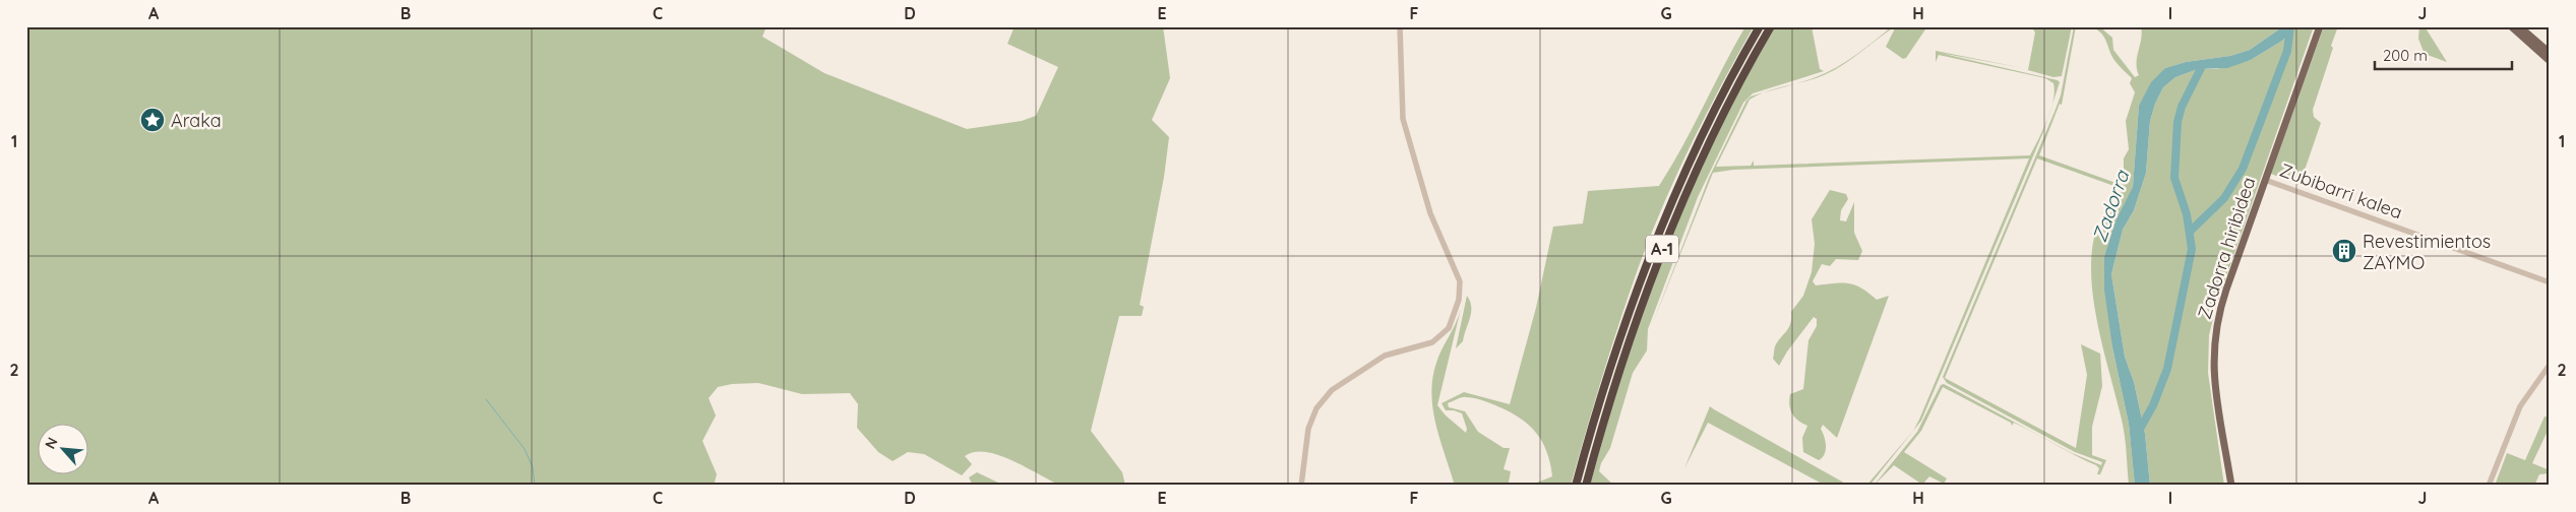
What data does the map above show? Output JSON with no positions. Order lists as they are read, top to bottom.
{
  "streets": {
    "highway": ["A-1"],
    "main road": ["Zadorra hiribidea"],
    "street": ["Zubibarri kalea"]
  },
  "crossings": [
    ["Zubibarri kalea", "Zadorra hiribidea"]
  ],
  "water": ["Zadorra"],
  "places": {
    "place": ["Araka"],
    "building": ["Revestimientos ZAYMO"]
  },
  "scale_bar": "200 m",
  "north": "top left",
  "grid": {
    "columns": [
      "A",
      "B",
      "C",
      "D",
      "E",
      "F",
      "G",
      "H",
      "I",
      "J"
    ],
    "rows": ["1", "2"]
  }
}
